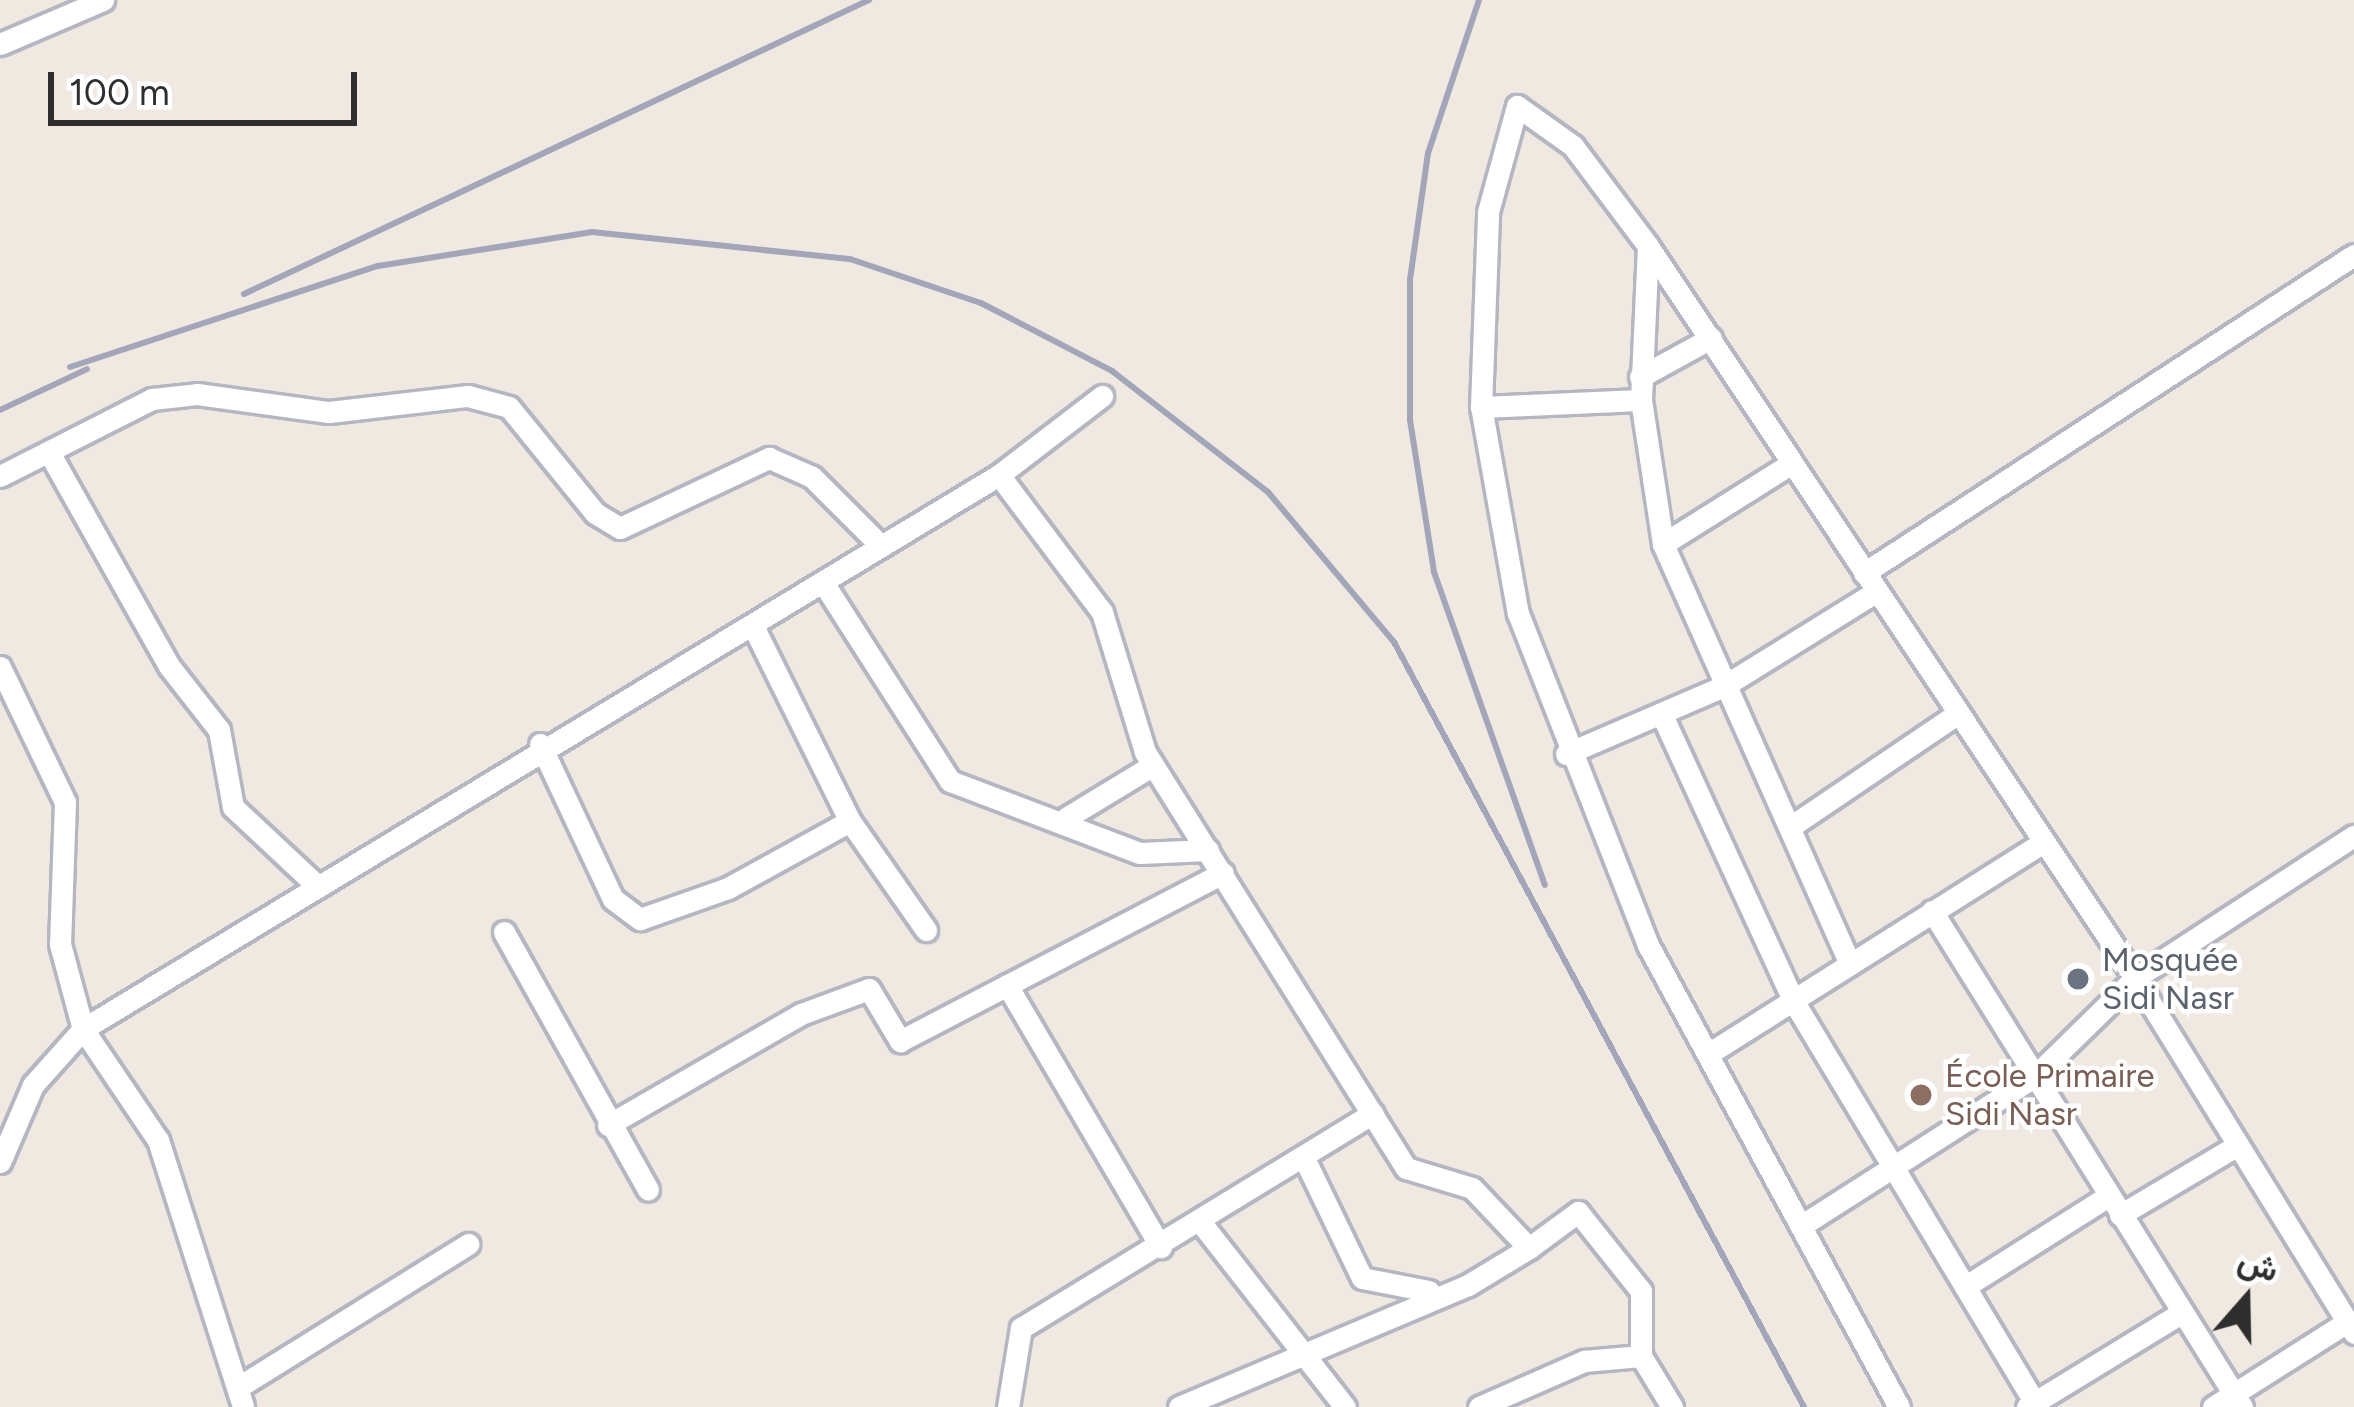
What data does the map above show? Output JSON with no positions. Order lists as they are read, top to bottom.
{
  "places": ["Mosquée Sidi Nasr", "École Primaire Sidi Nasr"],
  "scale_bar": "100 m",
  "north": "top"
}
